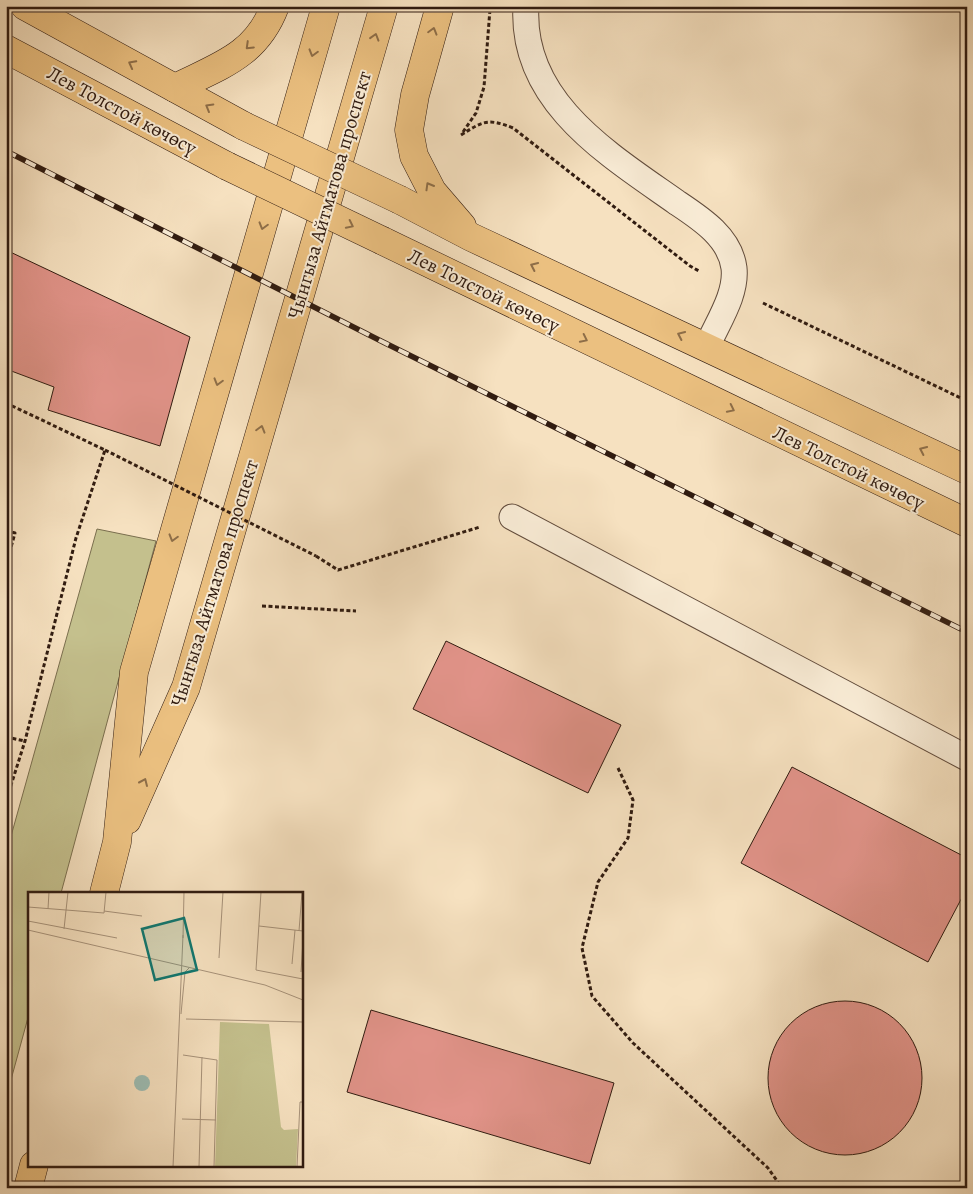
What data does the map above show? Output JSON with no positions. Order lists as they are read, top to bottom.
{
  "streets": {
    "main road": ["Лев Толстой көчөсү", "Чынгыза Айтматова проспект"]
  }
}
